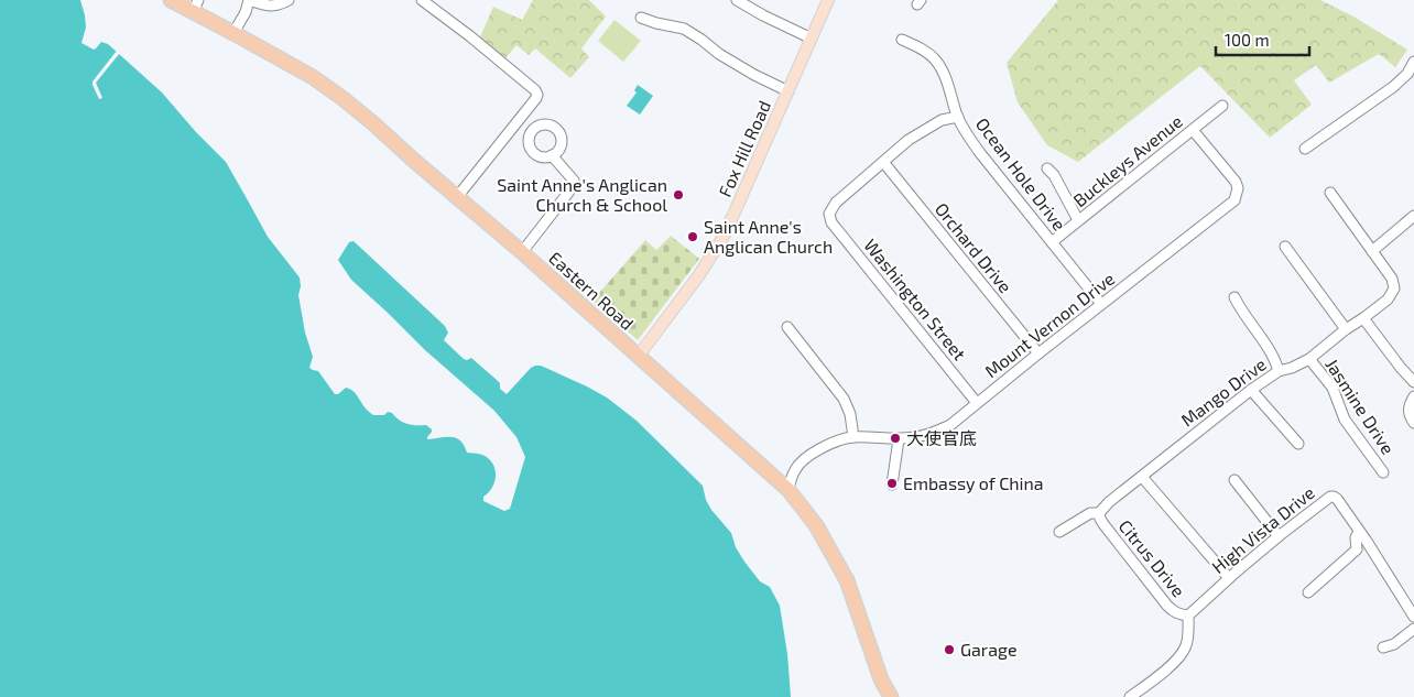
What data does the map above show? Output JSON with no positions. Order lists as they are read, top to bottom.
{
  "streets": {
    "highway": ["Eastern Road"],
    "main road": ["Fox Hill Road"],
    "street": [
      "Buckleys Avenue",
      "Ocean Hole Drive",
      "Orchard Drive",
      "Washington Street",
      "Mount Vernon Drive",
      "Mango Drive",
      "Jasmine Drive",
      "High Vista Drive",
      "Citrus Drive"
    ]
  },
  "crossings": [
    ["Fox Hill Road", "Eastern Road"],
    ["Buckleys Avenue", "Ocean Hole Drive"],
    ["Buckleys Avenue", "Mount Vernon Drive"],
    ["Ocean Hole Drive", "Mount Vernon Drive"],
    ["Orchard Drive", "Washington Street"],
    ["Orchard Drive", "Mount Vernon Drive"],
    ["Eastern Road", "Mount Vernon Drive"],
    ["Washington Street", "Mount Vernon Drive"],
    ["Mango Drive", "Jasmine Drive"],
    ["Mango Drive", "Citrus Drive"],
    ["High Vista Drive", "Citrus Drive"]
  ],
  "places": [
    "Saint Anne's Anglican Church & School",
    "Saint Anne's Anglican Church",
    "大使官底",
    "Embassy of China",
    "Garage"
  ],
  "scale_bar": "100 m"
}
